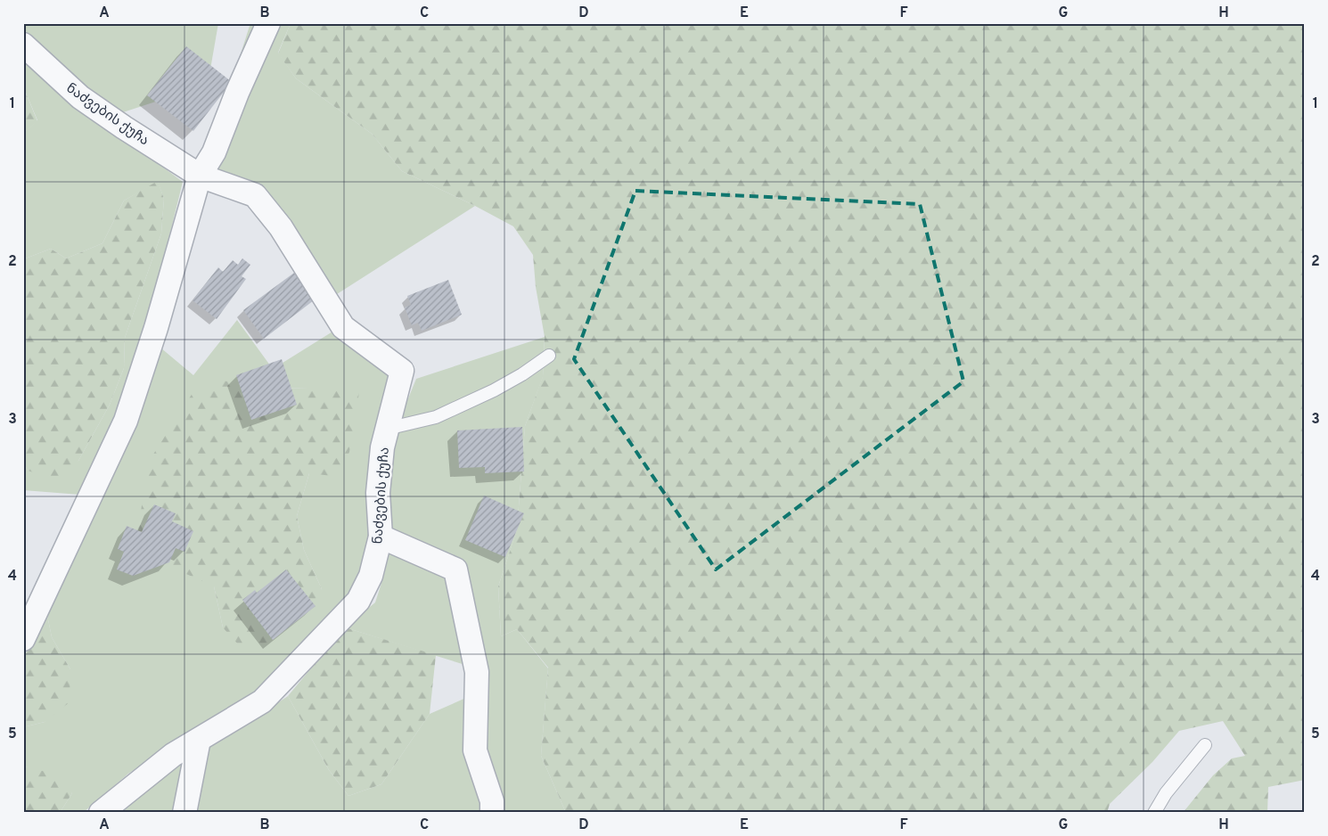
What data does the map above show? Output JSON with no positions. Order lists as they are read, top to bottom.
{
  "streets": {
    "street": ["ნაძვების ქუჩა"]
  },
  "grid": {
    "columns": [
      "A",
      "B",
      "C",
      "D",
      "E",
      "F",
      "G",
      "H"
    ],
    "rows": [
      "1",
      "2",
      "3",
      "4",
      "5"
    ]
  }
}
